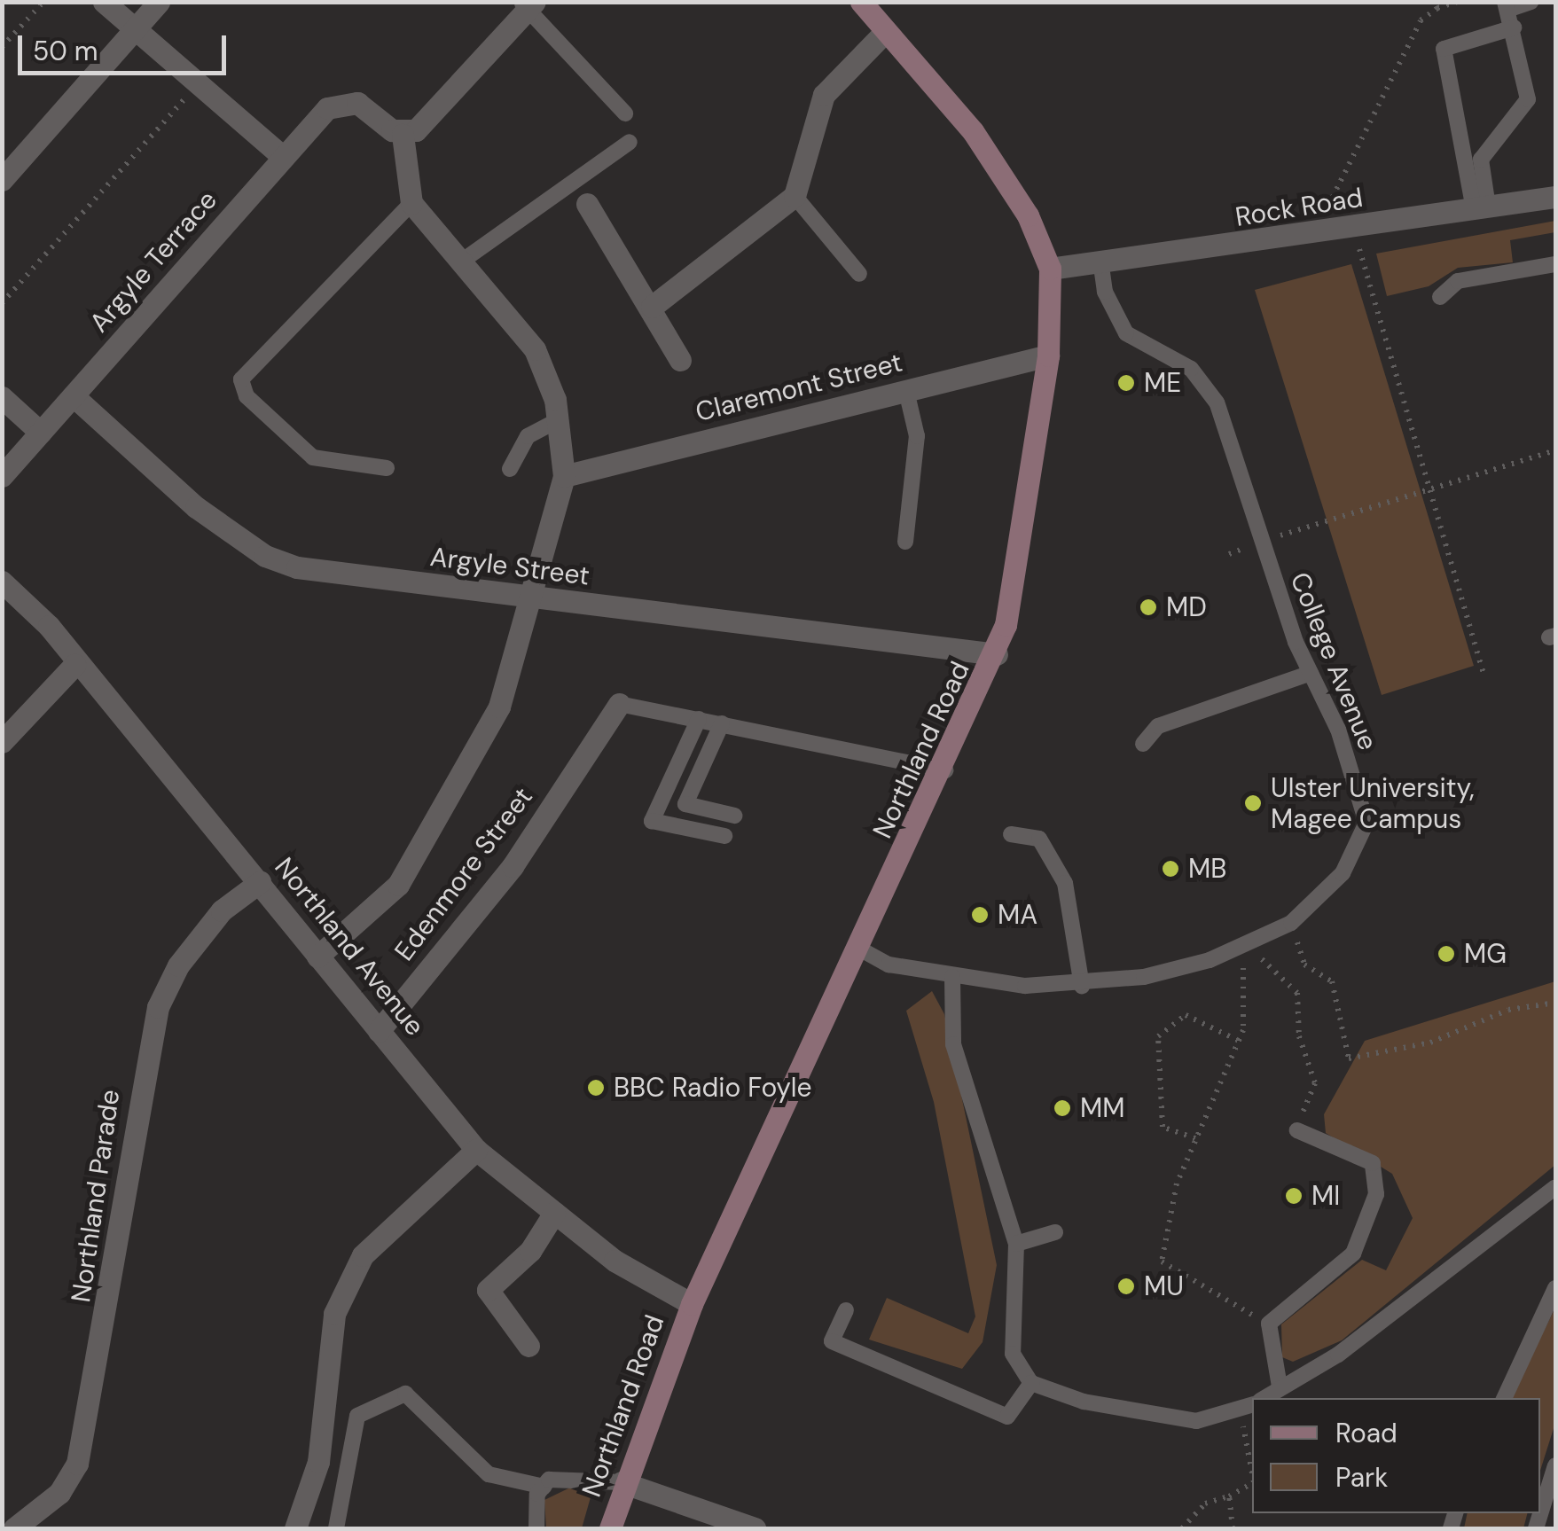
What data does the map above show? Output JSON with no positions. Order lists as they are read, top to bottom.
{
  "streets": {
    "main road": ["Northland Road"],
    "street": [
      "Rock Road",
      "Argyle Terrace",
      "Claremont Street",
      "Argyle Street",
      "Edenmore Street",
      "Northland Avenue",
      "Northland Parade"
    ],
    "lane": ["College Avenue"]
  },
  "crossings": [
    ["Rock Road", "College Avenue"],
    ["Rock Road", "Northland Road"],
    ["Argyle Terrace", "Argyle Street"],
    ["Claremont Street", "Northland Road"],
    ["Argyle Street", "Northland Road"],
    ["College Avenue", "Northland Road"],
    ["Northland Road", "Northland Avenue"],
    ["Edenmore Street", "Northland Avenue"],
    ["Northland Avenue", "Northland Parade"]
  ],
  "places": [
    "ME",
    "MD",
    "Ulster University, Magee Campus",
    "MB",
    "MA",
    "MG",
    "BBC Radio Foyle",
    "MM",
    "MI",
    "MU"
  ],
  "legend": ["Road", "Park"],
  "scale_bar": "50 m"
}
